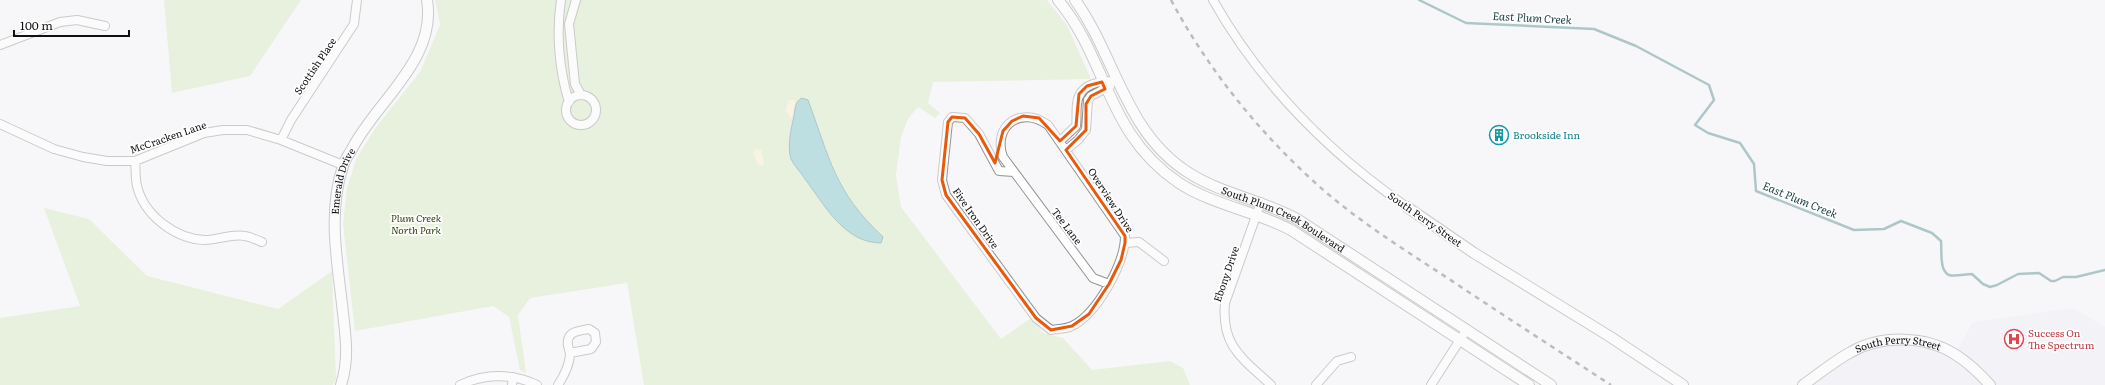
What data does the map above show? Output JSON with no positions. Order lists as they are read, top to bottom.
{
  "streets": {
    "street": [
      "Scottish Place",
      "McCracken Lane",
      "Emerald Drive",
      "Overview Drive",
      "Five Iron Drive",
      "South Plum Creek Boulevard",
      "South Perry Street",
      "Tee Lane",
      "Ebony Drive"
    ]
  },
  "crossings": [
    ["Scottish Place", "McCracken Lane"],
    ["McCracken Lane", "Emerald Drive"],
    ["Overview Drive", "Five Iron Drive"],
    ["Overview Drive", "Tee Lane"],
    ["Five Iron Drive", "Tee Lane"],
    ["South Plum Creek Boulevard", "Ebony Drive"]
  ],
  "water": ["East Plum Creek"],
  "parks": ["Plum Creek North Park"],
  "places": {
    "building": ["Brookside Inn"],
    "hospital": ["Success On The Spectrum"]
  },
  "scale_bar": "100 m"
}
